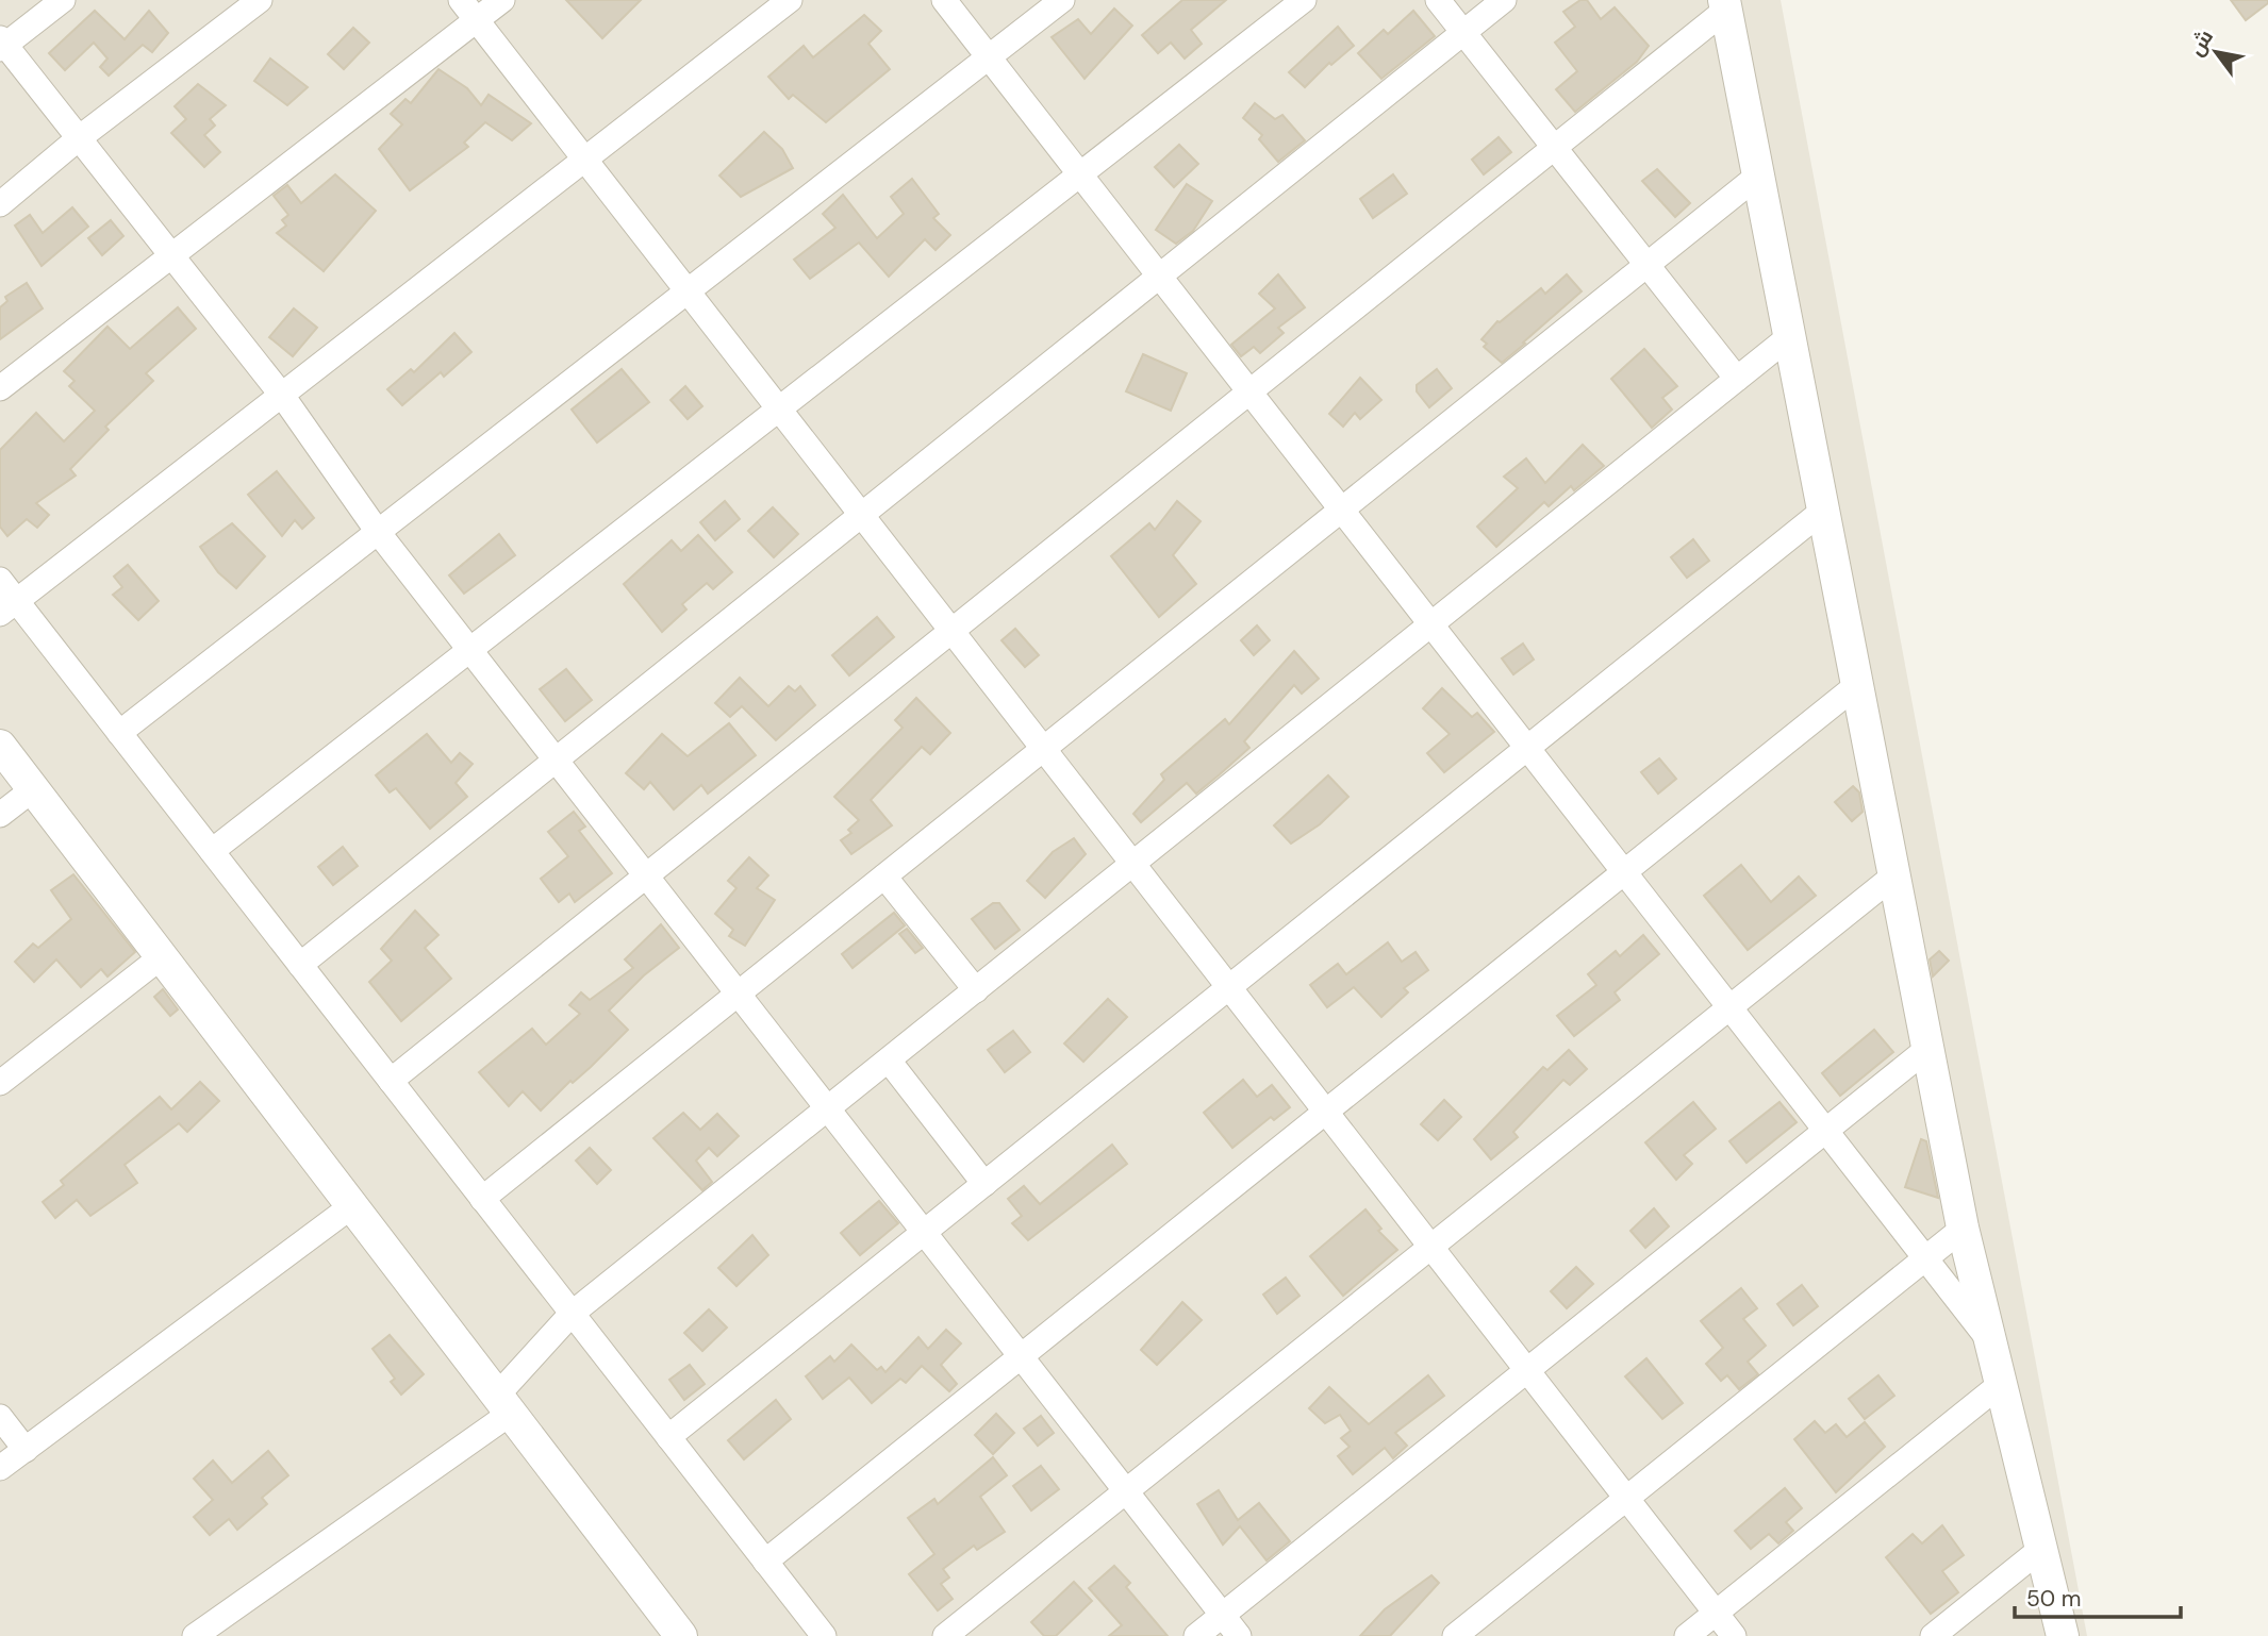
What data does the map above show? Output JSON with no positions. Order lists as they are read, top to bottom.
{
  "scale_bar": "50 m",
  "north": "top left"
}
